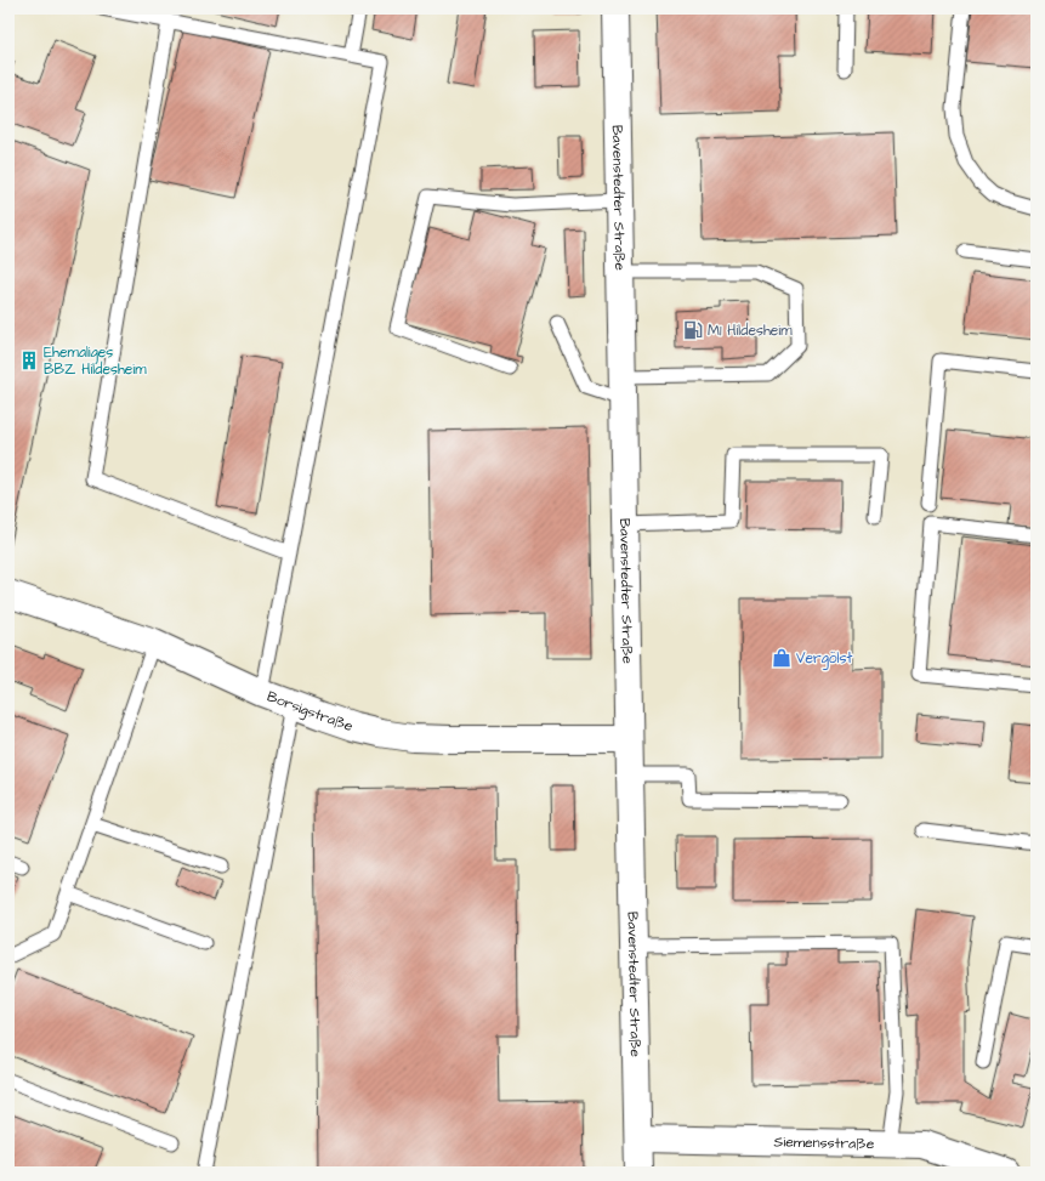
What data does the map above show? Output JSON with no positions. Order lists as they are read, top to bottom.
{
  "streets": {
    "street": ["Bavenstedter Straße", "Borsigstraße", "Siemensstraße"]
  },
  "crossings": [
    ["Bavenstedter Straße", "Borsigstraße"],
    ["Bavenstedter Straße", "Siemensstraße"]
  ],
  "places": {
    "fuel station": ["M1 Hildesheim"],
    "building": ["Ehemaliges BBZ Hildesheim"],
    "shop": ["Vergölst"]
  }
}
